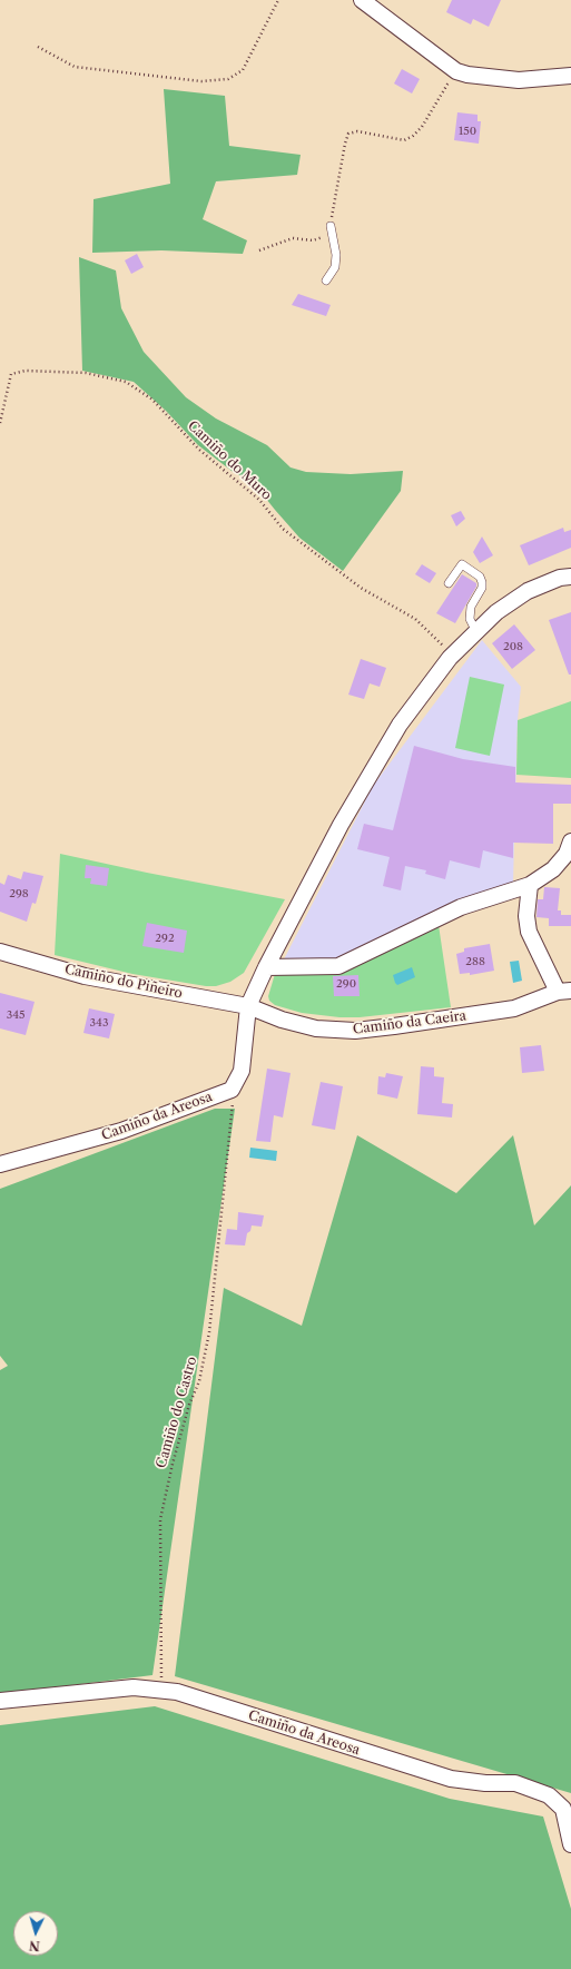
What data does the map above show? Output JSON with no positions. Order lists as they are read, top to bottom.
{
  "streets": {
    "street": ["Camiño do Piñeiro", "Camiño da Caeira", "Camiño da Areosa"],
    "path": ["Camiño do Muro", "Camiño do Castro"]
  },
  "crossings": [
    ["Camiño do Piñeiro", "Camiño da Caeira"],
    ["Camiño da Areosa", "Camiño do Castro"]
  ],
  "house_numbers": [
    "150",
    "208",
    "298",
    "292",
    "288",
    "290",
    "345",
    "343"
  ],
  "north": "bottom"
}
